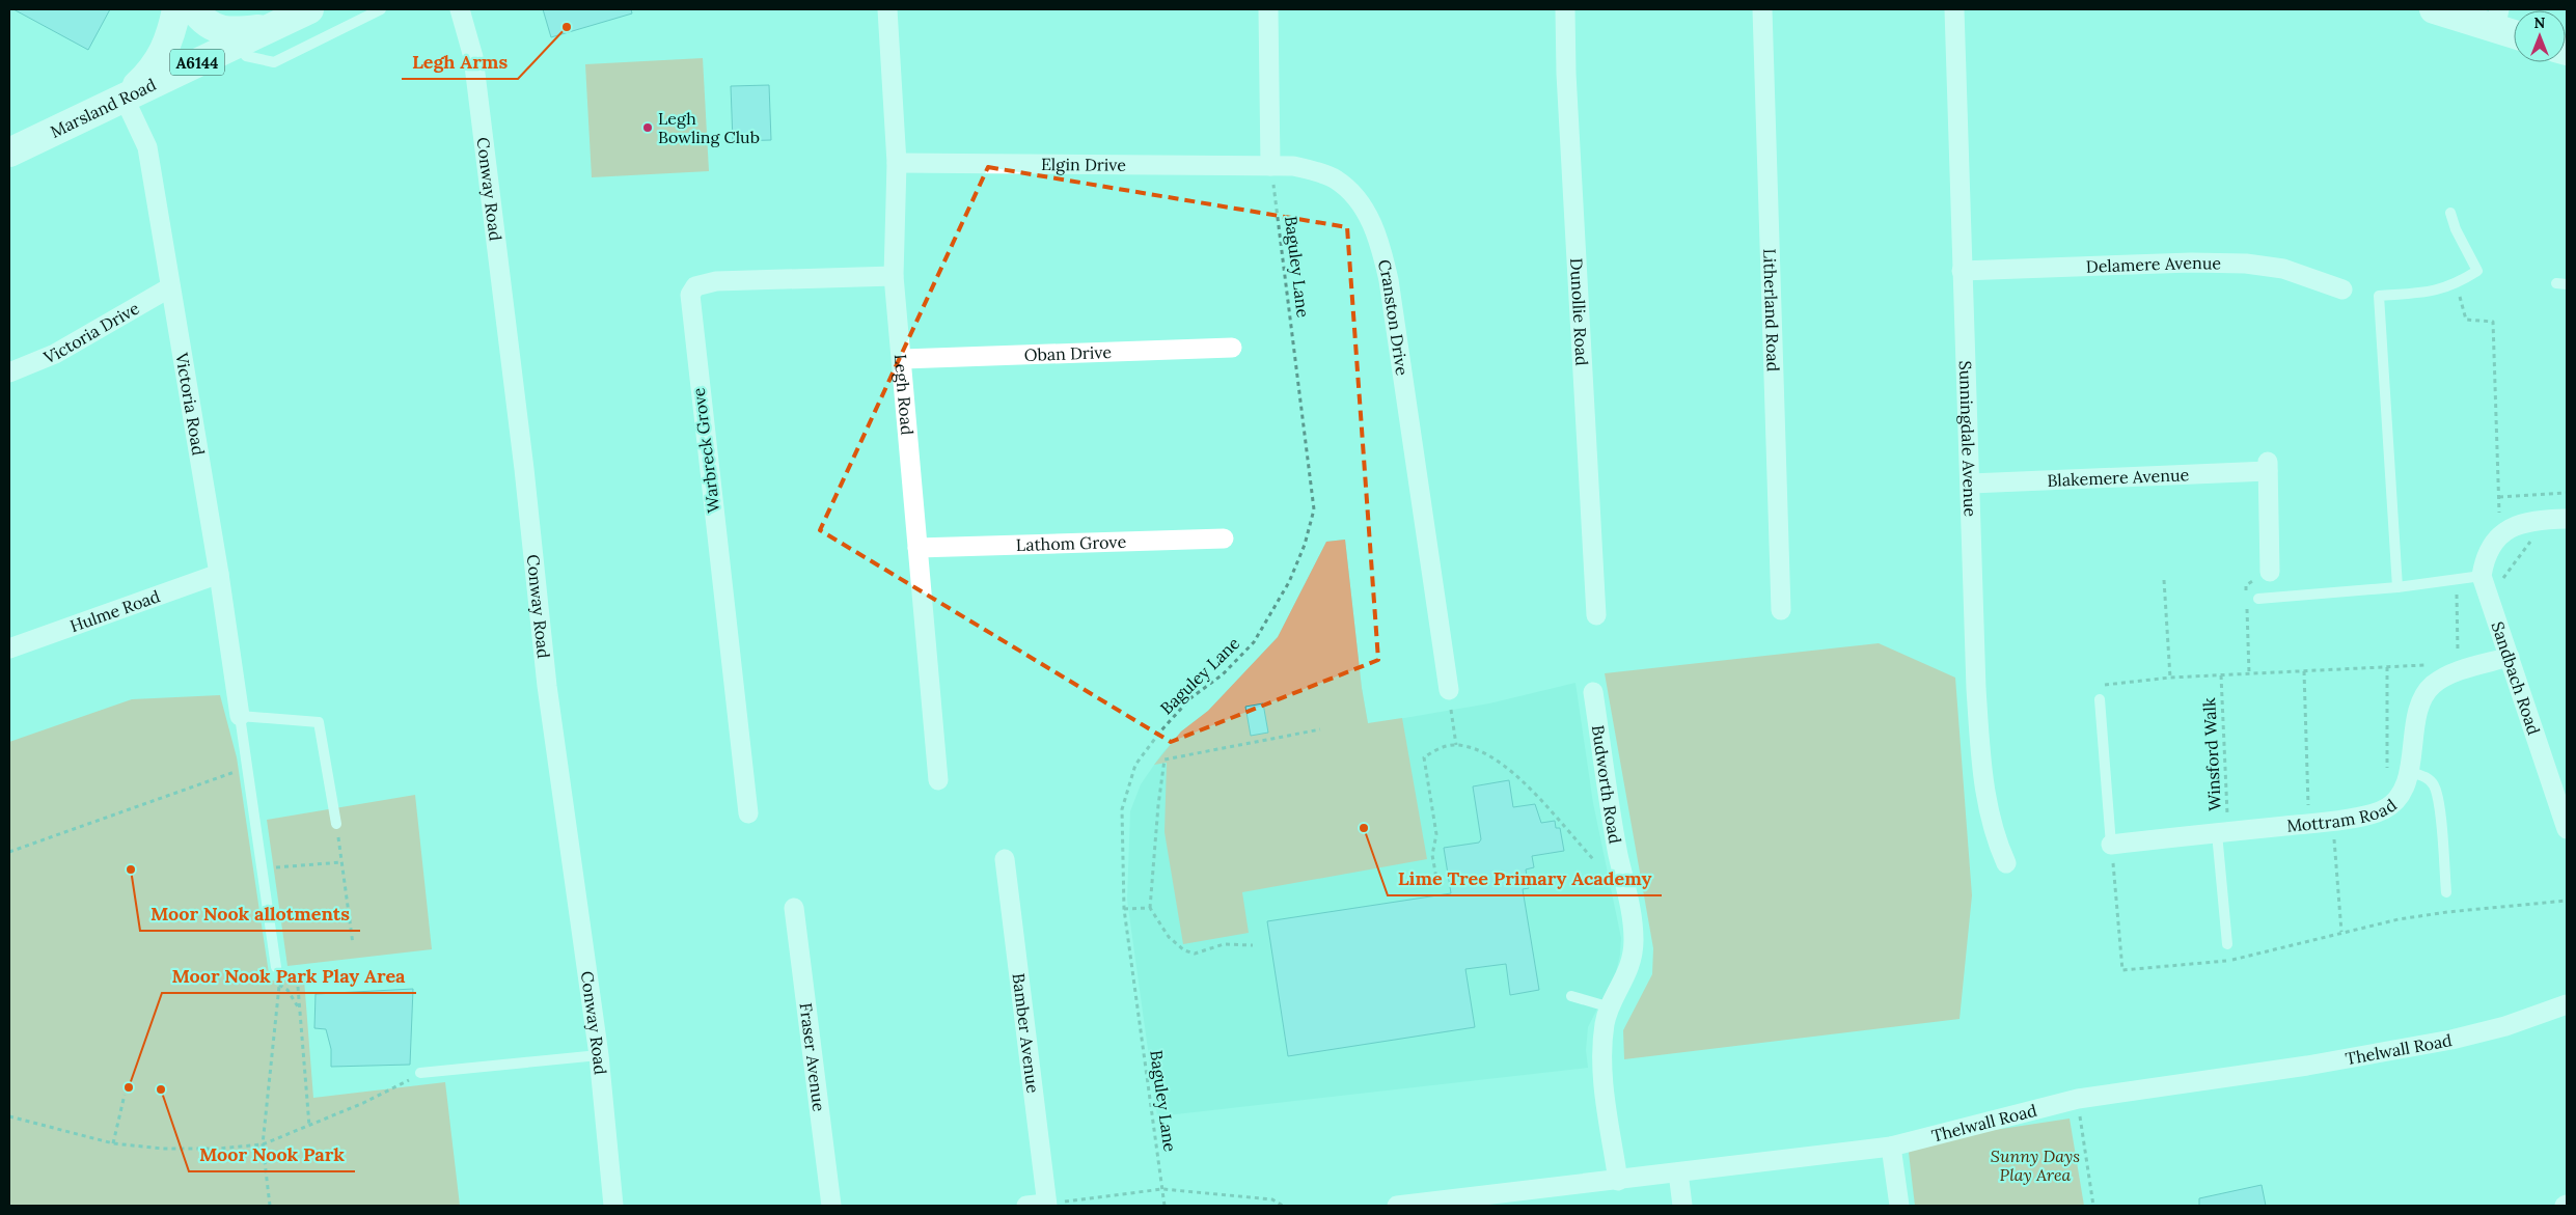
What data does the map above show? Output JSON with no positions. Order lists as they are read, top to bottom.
{
  "streets": {
    "main road": ["A6144", "Marsland Road"],
    "street": [
      "Elgin Drive",
      "Conway Road",
      "Delamere Avenue",
      "Litherland Road",
      "Dunollie Road",
      "Cranston Drive",
      "Victoria Drive",
      "Oban Drive",
      "Legh Road",
      "Victoria Road",
      "Sunningdale Avenue",
      "Warbreck Grove",
      "Blakemere Avenue",
      "Lathom Grove",
      "Hulme Road",
      "Sandbach Road",
      "Budworth Road",
      "Mottram Road",
      "Bamber Avenue",
      "Thelwall Road",
      "Fraser Avenue"
    ],
    "path": ["Baguley Lane", "Winsford Walk"]
  },
  "crossings": [
    ["A6144", "Marsland Road"],
    ["A6144", "Victoria Road"],
    ["Marsland Road", "Victoria Road"],
    ["Elgin Drive", "Baguley Lane"],
    ["Elgin Drive", "Cranston Drive"],
    ["Elgin Drive", "Legh Road"],
    ["Delamere Avenue", "Sunningdale Avenue"],
    ["Baguley Lane", "Cranston Drive"],
    ["Victoria Drive", "Victoria Road"],
    ["Oban Drive", "Legh Road"],
    ["Legh Road", "Warbreck Grove"],
    ["Legh Road", "Lathom Grove"],
    ["Victoria Road", "Hulme Road"],
    ["Sunningdale Avenue", "Blakemere Avenue"],
    ["Sandbach Road", "Mottram Road"],
    ["Winsford Walk", "Mottram Road"],
    ["Budworth Road", "Thelwall Road"]
  ],
  "parks": ["Sunny Days Play Area"],
  "places": [
    "Legh Arms",
    "Legh Bowling Club",
    "Lime Tree Primary Academy",
    "Moor Nook allotments",
    "Moor Nook Park Play Area",
    "Moor Nook Park"
  ],
  "north": "top"
}
